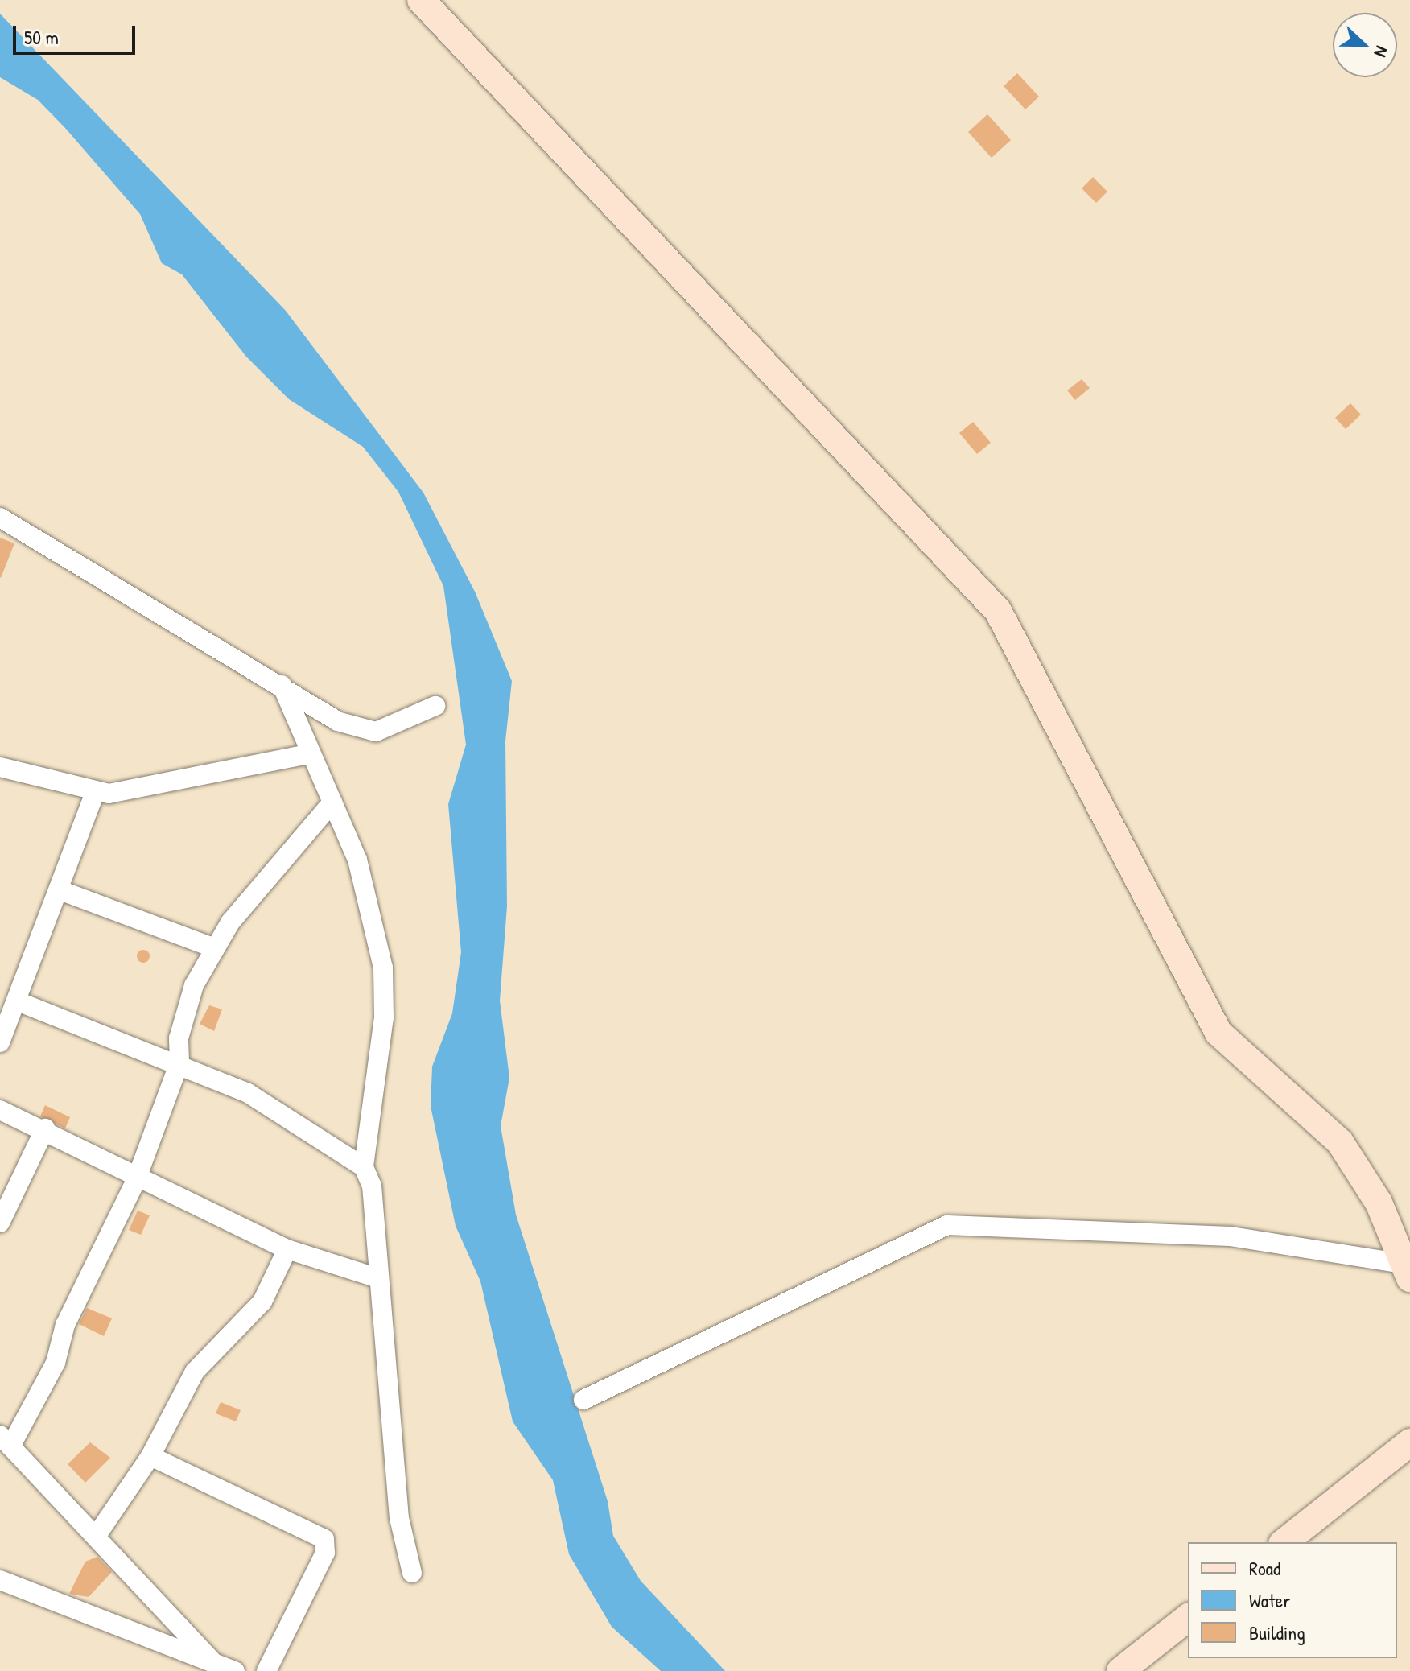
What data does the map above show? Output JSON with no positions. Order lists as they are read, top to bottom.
{
  "legend": ["Road", "Water", "Building"],
  "scale_bar": "50 m",
  "north": "right"
}
